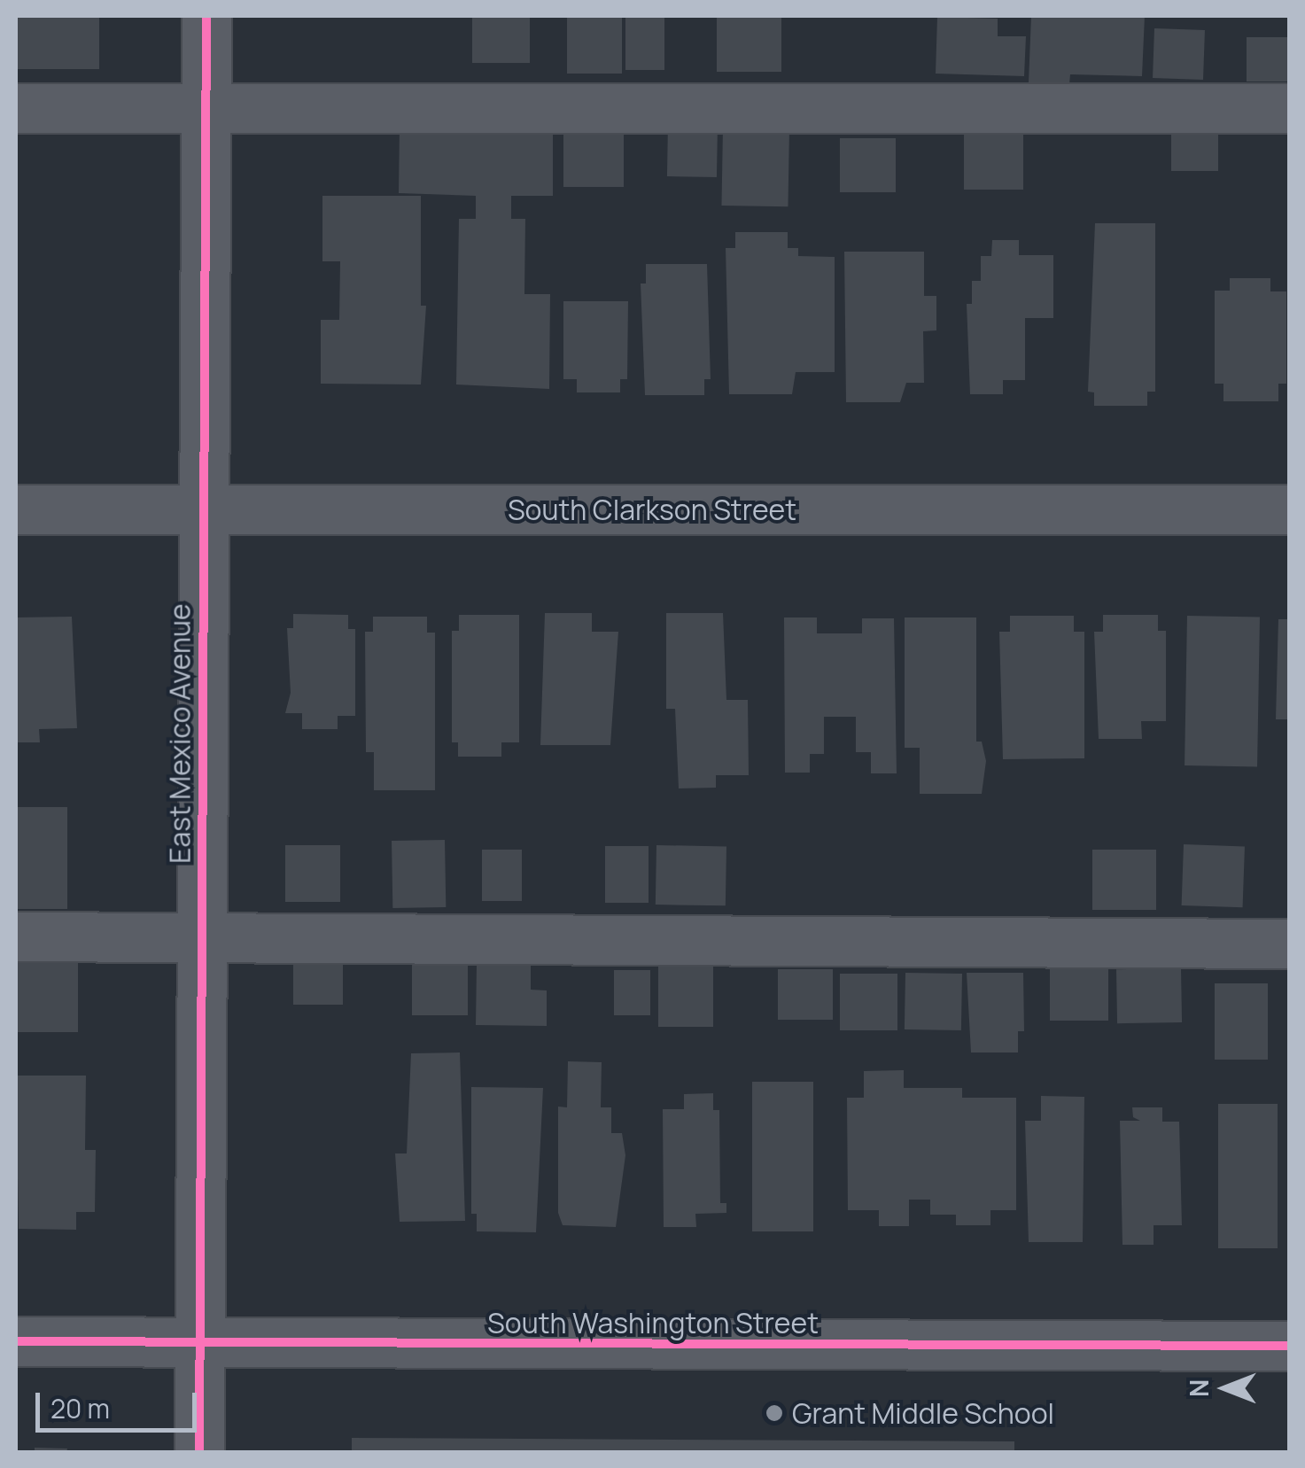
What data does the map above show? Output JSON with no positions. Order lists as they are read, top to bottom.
{
  "streets": {
    "street": ["South Clarkson Street", "East Mexico Avenue", "South Washington Street"]
  },
  "crossings": [
    ["South Clarkson Street", "East Mexico Avenue"],
    ["East Mexico Avenue", "South Washington Street"]
  ],
  "places": ["Grant Middle School"],
  "scale_bar": "20 m",
  "north": "left"
}
